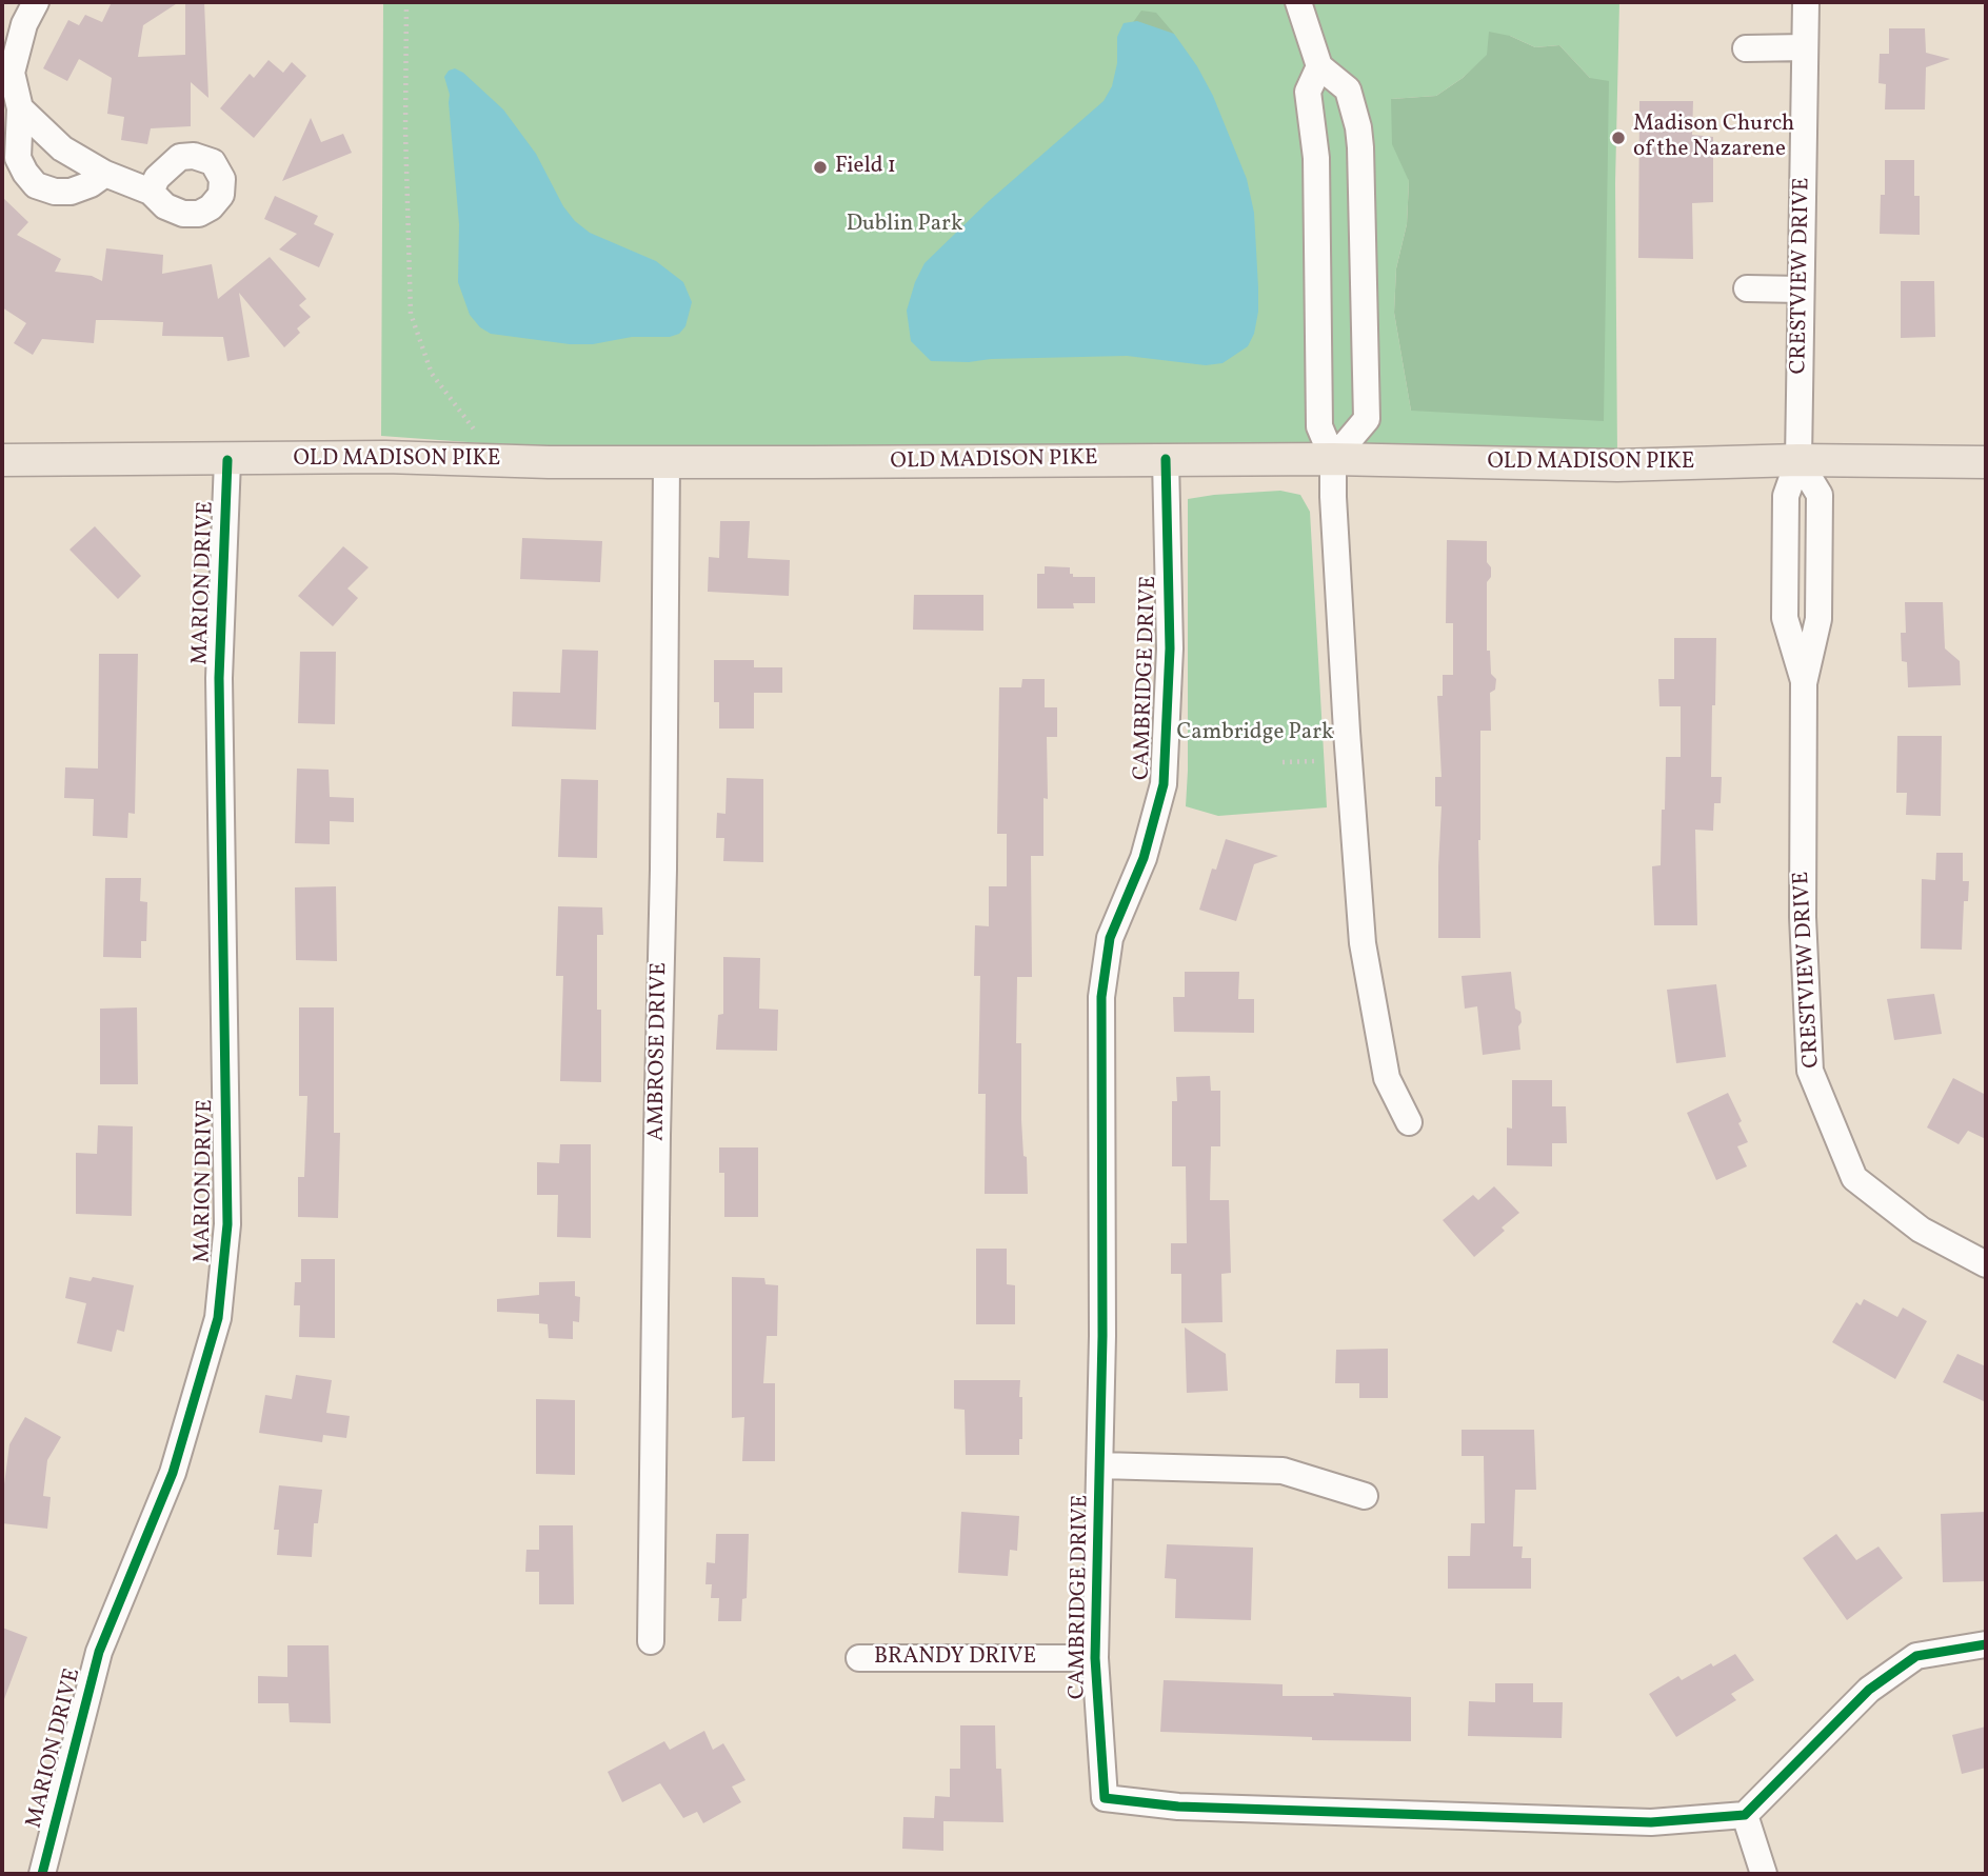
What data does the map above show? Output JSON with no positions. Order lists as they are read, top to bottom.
{
  "streets": {
    "main road": ["OLD MADISON PIKE"],
    "street": [
      "CRESTVIEW DRIVE",
      "MARION DRIVE",
      "CAMBRIDGE DRIVE",
      "AMBROSE DRIVE",
      "BRANDY DRIVE"
    ]
  },
  "crossings": [
    ["CRESTVIEW DRIVE", "OLD MADISON PIKE"],
    ["OLD MADISON PIKE", "MARION DRIVE"],
    ["OLD MADISON PIKE", "CAMBRIDGE DRIVE"],
    ["OLD MADISON PIKE", "AMBROSE DRIVE"],
    ["CAMBRIDGE DRIVE", "BRANDY DRIVE"]
  ],
  "parks": ["Dublin Park", "Cambridge Park"],
  "places": ["Madison Church of the Nazarene", "Field 1"]
}
